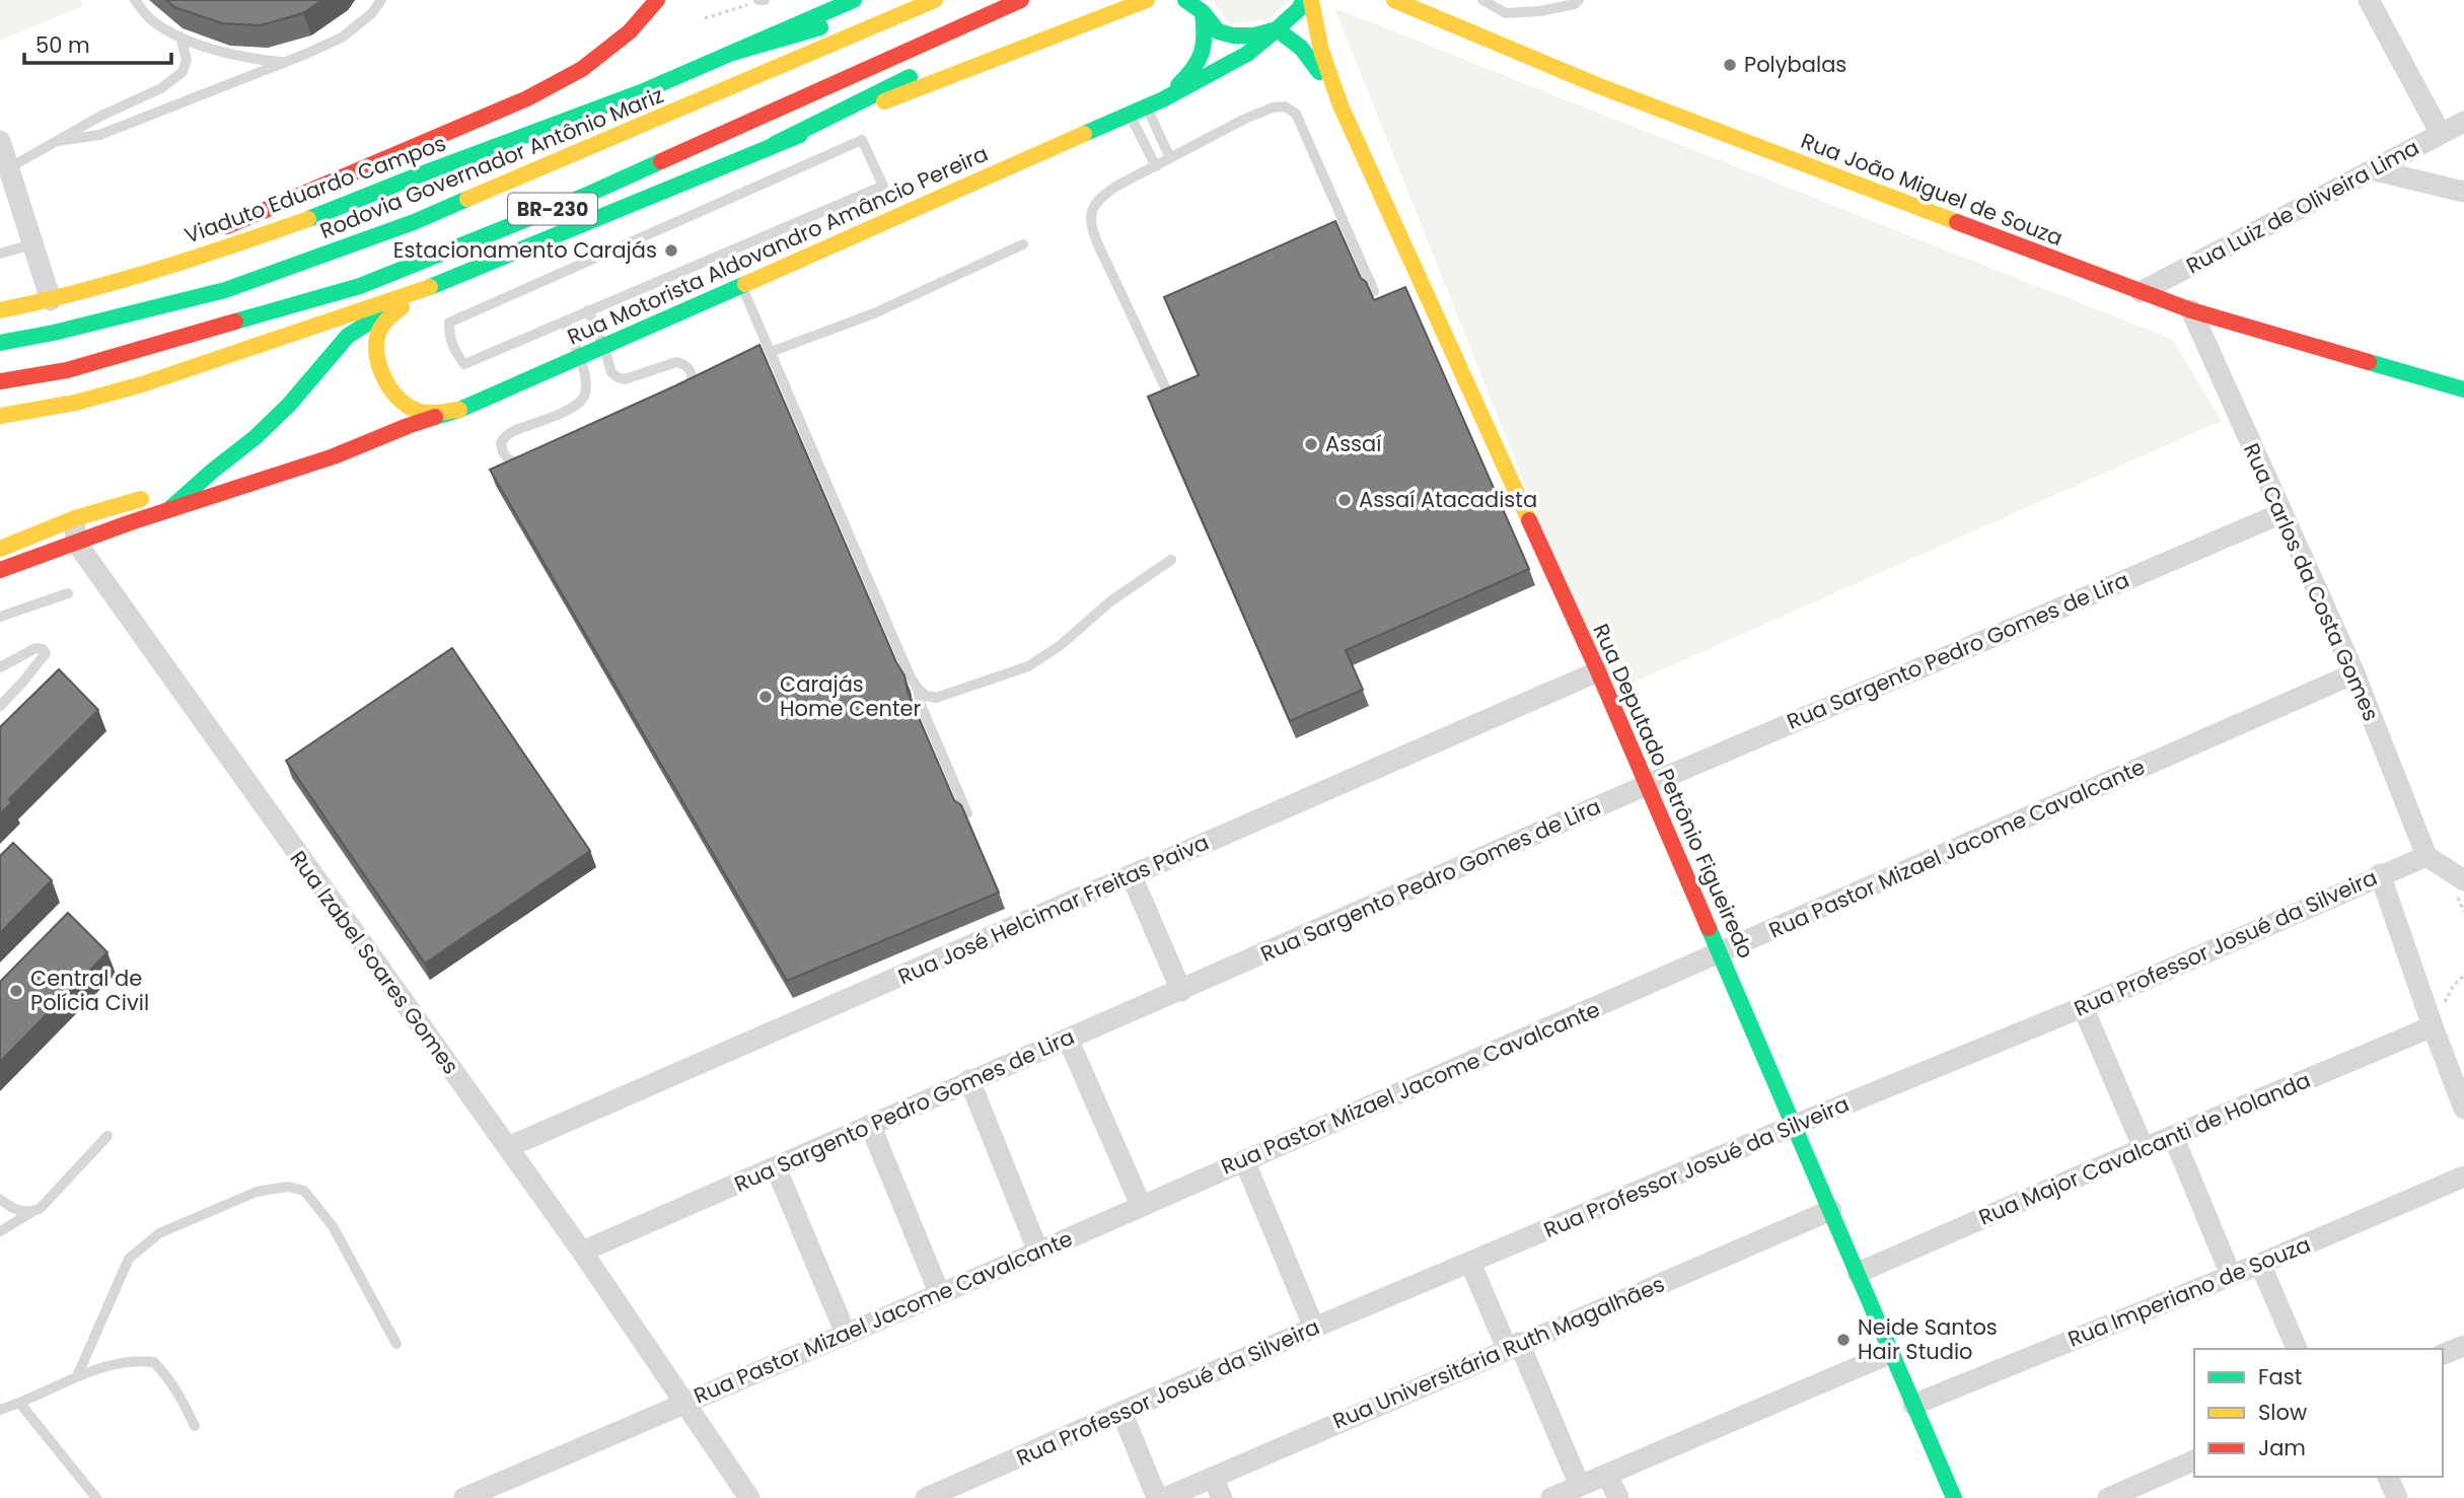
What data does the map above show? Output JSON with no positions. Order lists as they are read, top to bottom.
{
  "streets": {
    "main road": [
      "Rodovia Governador Antônio Mariz",
      "Viaduto Eduardo Campos",
      "Rua João Miguel de Souza",
      "BR-230",
      "Rua Motorista Aldovandro Amâncio Pereira",
      "Rua Deputado Petrônio Figueiredo"
    ],
    "street": [
      "Rua Luiz de Oliveira Lima",
      "Rua Carlos da Costa Gomes",
      "Rua Sargento Pedro Gomes de Lira",
      "Rua Pastor Mizael Jacome Cavalcante",
      "Rua José Helcimar Freitas Paiva",
      "Rua Professor Josué da Silveira",
      "Rua Izabel Soares Gomes",
      "Rua Major Cavalcanti de Holanda",
      "Rua Imperiano de Souza",
      "Rua Universitária Ruth Magalhães"
    ]
  },
  "crossings": [
    ["Rua João Miguel de Souza", "Rua Luiz de Oliveira Lima"],
    ["Rua João Miguel de Souza", "Rua Carlos da Costa Gomes"],
    ["Rua Motorista Aldovandro Amâncio Pereira", "Rua Deputado Petrônio Figueiredo"],
    ["Rua Motorista Aldovandro Amâncio Pereira", "Rua Izabel Soares Gomes"],
    ["Rua Carlos da Costa Gomes", "Rua Sargento Pedro Gomes de Lira"],
    ["Rua Carlos da Costa Gomes", "Rua Pastor Mizael Jacome Cavalcante"],
    ["Rua Carlos da Costa Gomes", "Rua Professor Josué da Silveira"],
    ["Rua Sargento Pedro Gomes de Lira", "Rua Deputado Petrônio Figueiredo"],
    ["Rua Sargento Pedro Gomes de Lira", "Rua Izabel Soares Gomes"],
    ["Rua Deputado Petrônio Figueiredo", "Rua Pastor Mizael Jacome Cavalcante"],
    ["Rua Deputado Petrônio Figueiredo", "Rua José Helcimar Freitas Paiva"],
    ["Rua Deputado Petrônio Figueiredo", "Rua Professor Josué da Silveira"],
    ["Rua Deputado Petrônio Figueiredo", "Rua Major Cavalcanti de Holanda"],
    ["Rua Deputado Petrônio Figueiredo", "Rua Imperiano de Souza"],
    ["Rua Deputado Petrônio Figueiredo", "Rua Universitária Ruth Magalhães"],
    ["Rua Pastor Mizael Jacome Cavalcante", "Rua Izabel Soares Gomes"],
    ["Rua José Helcimar Freitas Paiva", "Rua Izabel Soares Gomes"]
  ],
  "places": [
    "Polybalas",
    "Estacionamento Carajás",
    "Assaí",
    "Assaí Atacadista",
    "Carajás Home Center",
    "Central de Polícia Civil",
    "Neide Santos Hair Studio"
  ],
  "legend": ["Fast", "Slow", "Jam"],
  "scale_bar": "50 m"
}
